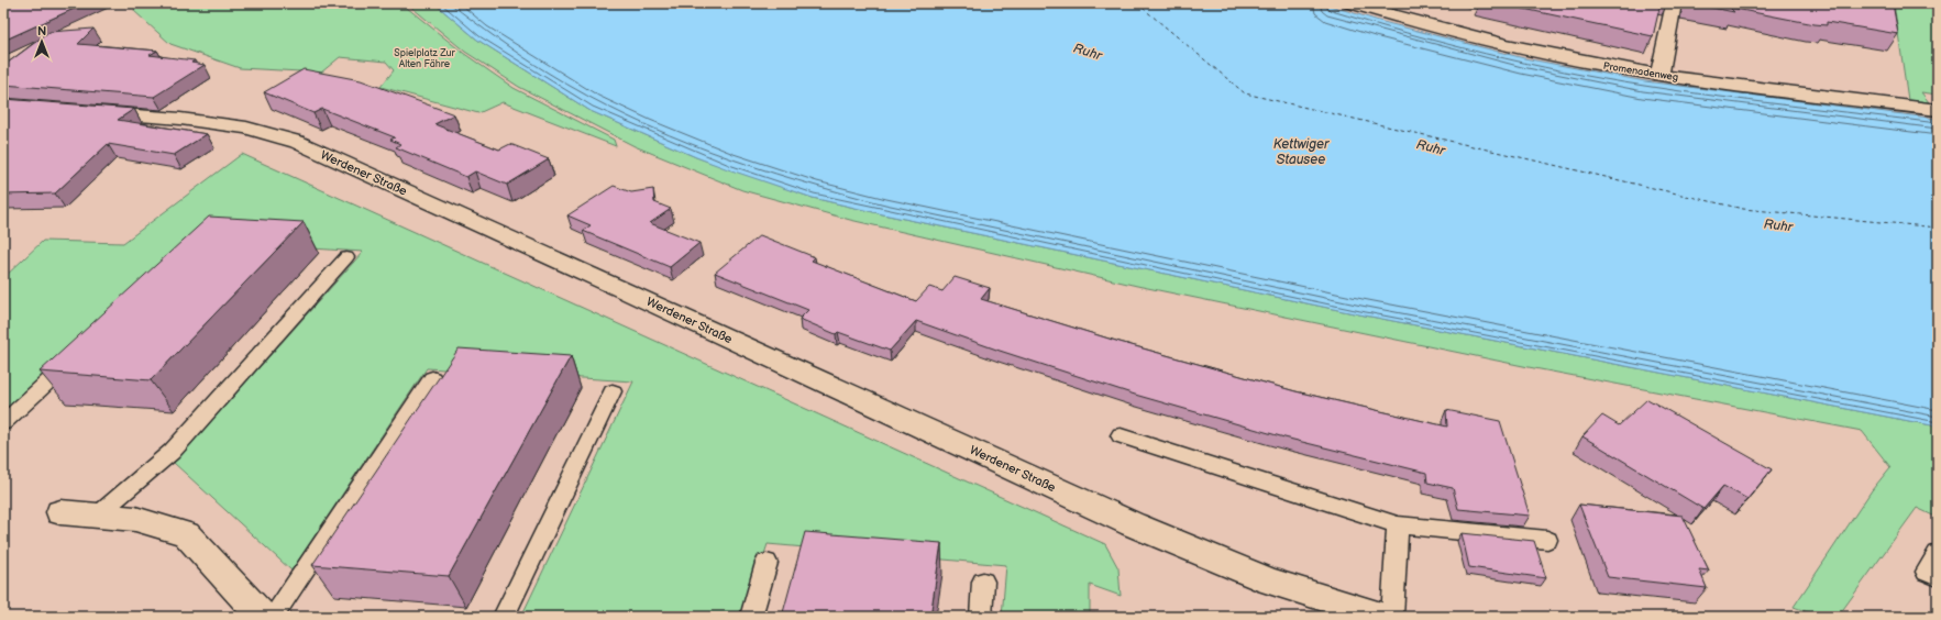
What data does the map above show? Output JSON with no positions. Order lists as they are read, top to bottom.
{
  "streets": {
    "main road": ["Promenadenweg", "Werdener Straße"]
  },
  "water": ["Ruhr", "Kettwiger Stausee"],
  "parks": ["Spielplatz Zur Alten Fähre"],
  "north": "top"
}
